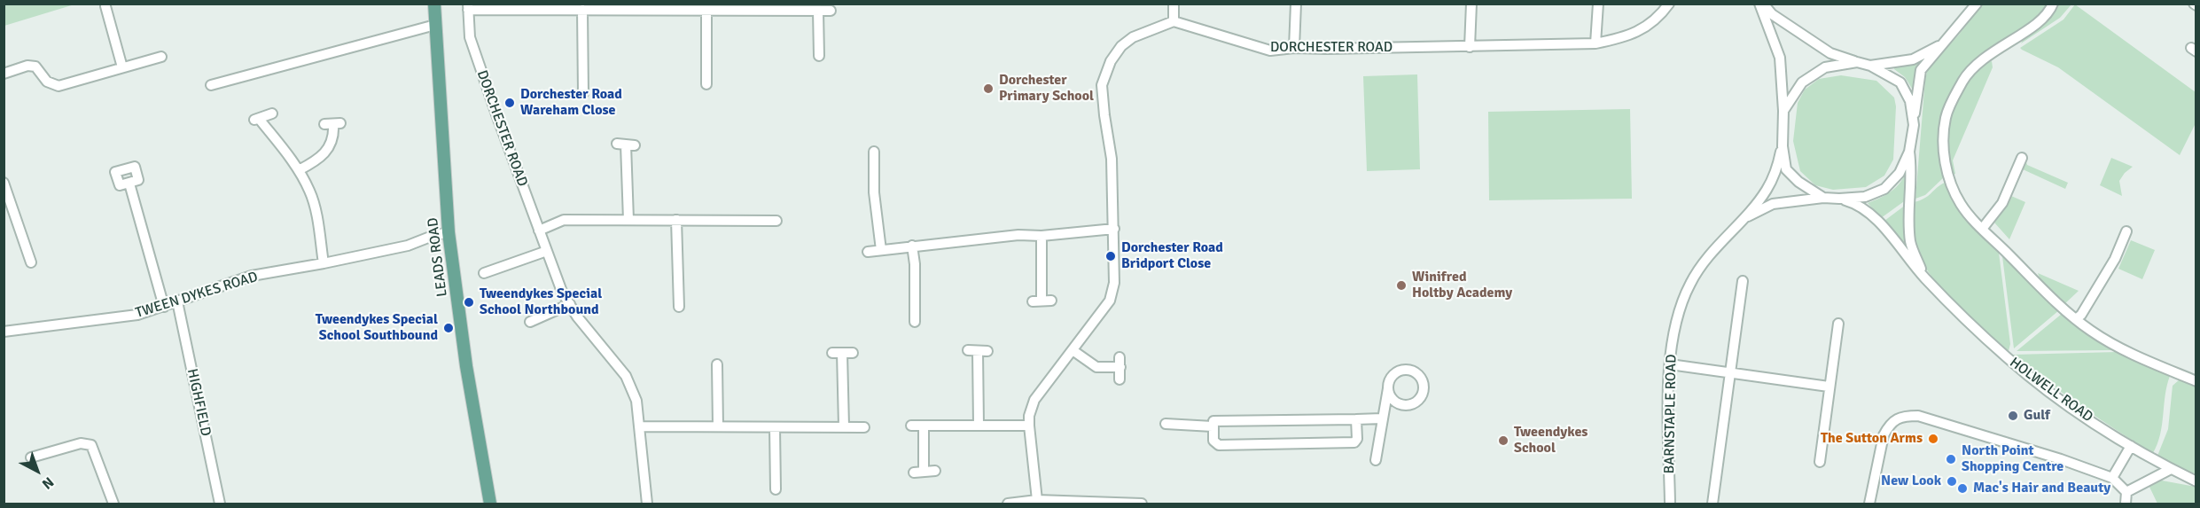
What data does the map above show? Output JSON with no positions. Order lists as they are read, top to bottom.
{
  "streets": {
    "main road": ["LEADS ROAD"],
    "street": [
      "DORCHESTER ROAD",
      "TWEEN DYKES ROAD",
      "HOLWELL ROAD",
      "HIGHFIELD",
      "BARNSTAPLE ROAD"
    ]
  },
  "crossings": [
    ["LEADS ROAD", "TWEEN DYKES ROAD"],
    ["TWEEN DYKES ROAD", "HIGHFIELD"],
    ["HOLWELL ROAD", "BARNSTAPLE ROAD"]
  ],
  "places": [
    "Dorchester Primary School",
    "Dorchester Road Wareham Close",
    "Dorchester Road Bridport Close",
    "Winifred Holtby Academy",
    "Tweendykes Special School Northbound",
    "Tweendykes Special School Southbound",
    "Gulf",
    "The Sutton Arms",
    "Tweendykes School",
    "North Point Shopping Centre",
    "New Look",
    "Mac's Hair and Beauty"
  ],
  "north": "bottom right"
}
